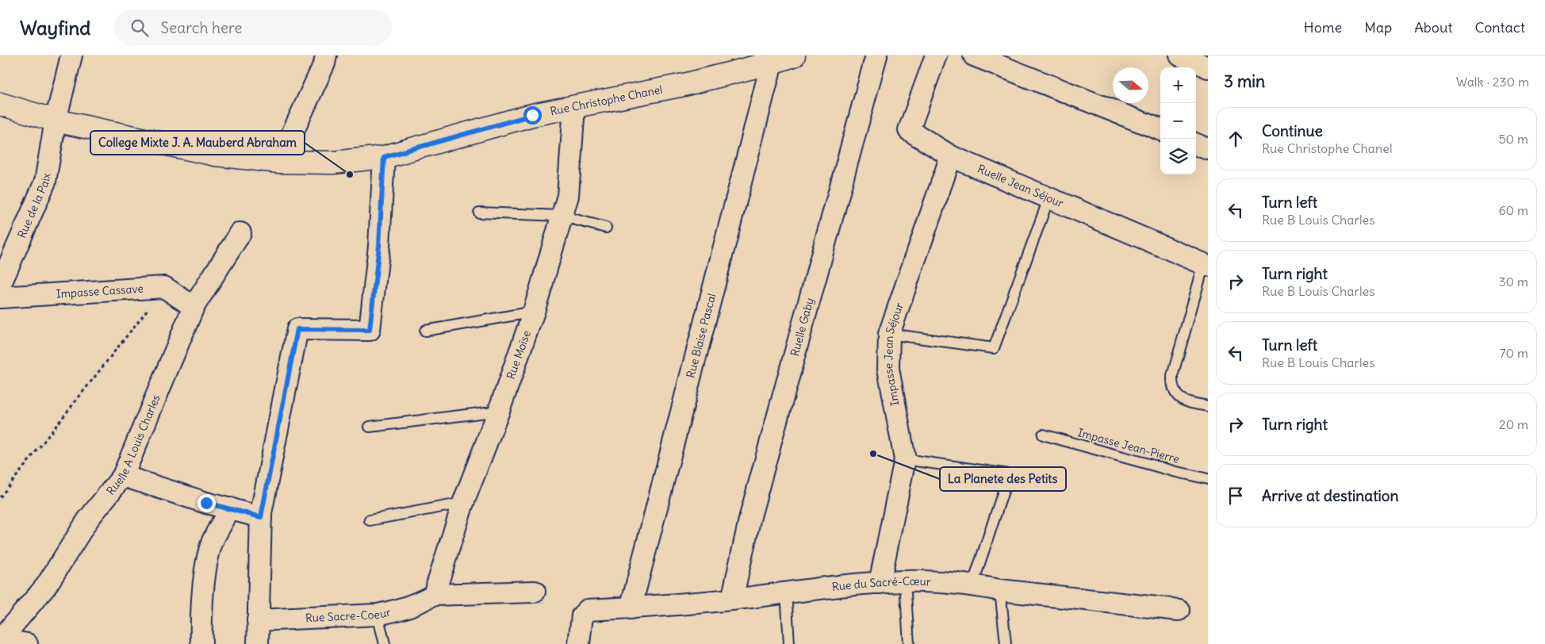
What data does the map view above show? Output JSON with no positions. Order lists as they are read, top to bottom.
{
  "streets": {
    "street": [
      "Rue Christophe Chanel",
      "Ruelle Jean Séjour",
      "Rue de la Paix",
      "Impasse Cassave",
      "Ruelle Gaby",
      "Rue Blaise Pascal",
      "Rue Moïse",
      "Impasse Jean Séjour",
      "Ruelle A Louis Charles",
      "Rue du Sacré-Cœur",
      "Rue Sacre-Coeur"
    ],
    "lane": ["Impasse Jean-Pierre"]
  },
  "crossings": [
    ["Rue Christophe Chanel", "Rue de la Paix"],
    ["Rue Christophe Chanel", "Rue Blaise Pascal"],
    ["Rue Christophe Chanel", "Rue Moïse"],
    ["Ruelle Jean Séjour", "Impasse Jean Séjour"],
    ["Ruelle Gaby", "Rue du Sacré-Cœur"],
    ["Rue Blaise Pascal", "Rue du Sacré-Cœur"],
    ["Rue Moïse", "Rue Sacre-Coeur"],
    ["Impasse Jean Séjour", "Rue du Sacré-Cœur"]
  ],
  "places": ["College Mixte J. A. Mauberd Abraham", "La Planete des Petits"],
  "north": "right",
  "page": {
    "header": "Wayfind",
    "search": "Search here",
    "nav": [
      "Home",
      "Map",
      "About",
      "Contact"
    ],
    "heading": ["3 min", "Walk · 230 m"],
    "map_buttons": ["+", "−"],
    "list": [
      ["Continue", "Rue Christophe Chanel", "50 m"],
      ["Turn left", "Rue B Louis Charles", "60 m"],
      ["Turn right", "Rue B Louis Charles", "30 m"],
      ["Turn left", "Rue B Louis Charles", "70 m"],
      ["Turn right", "20 m"],
      "Arrive at destination"
    ]
  }
}
